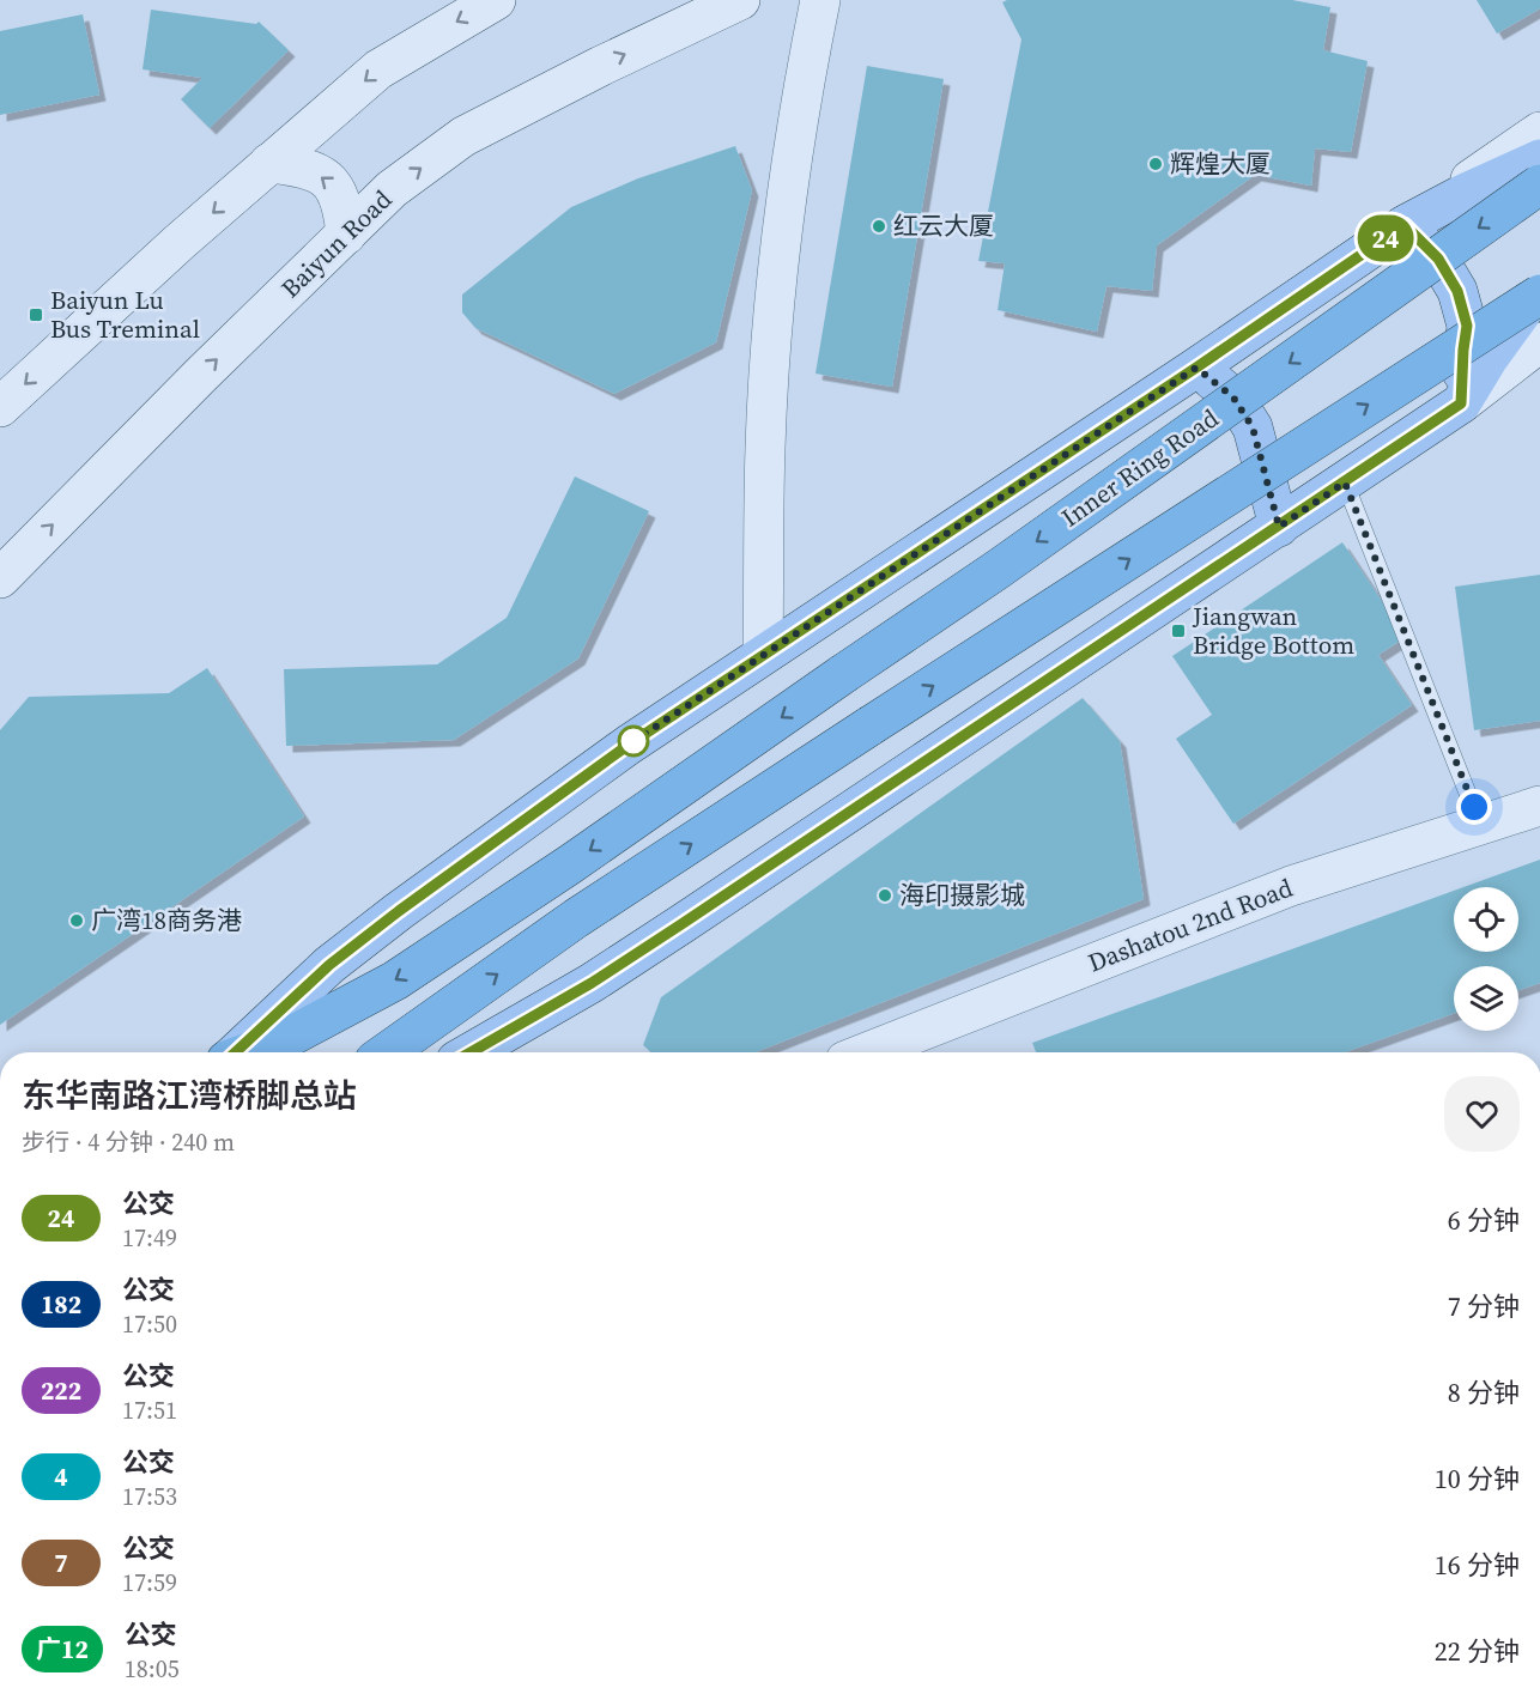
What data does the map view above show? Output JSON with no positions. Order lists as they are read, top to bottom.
{
  "streets": {
    "highway": ["Inner Ring Road"],
    "main road": ["Baiyun Road", "Dashatou 2nd Road"]
  },
  "places": {
    "other": [
      "辉煌大厦",
      "红云大厦",
      "海印摄影城",
      "广湾18商务港"
    ],
    "transit": ["Baiyun Lu Bus Treminal", "Jiangwan Bridge Bottom"]
  },
  "lines": ["bus line 24"],
  "page": {
    "on_map": "24",
    "heading": ["东华南路江湾桥脚总站", "步行 · 4 分钟 · 240 m"],
    "list": [
      {
        "mark": "24",
        "name": "公交",
        "note": "17:49",
        "value": "6 分钟"
      },
      {
        "mark": "182",
        "name": "公交",
        "note": "17:50",
        "value": "7 分钟"
      },
      {
        "mark": "222",
        "name": "公交",
        "note": "17:51",
        "value": "8 分钟"
      },
      {
        "mark": "4",
        "name": "公交",
        "note": "17:53",
        "value": "10 分钟"
      },
      {
        "mark": "7",
        "name": "公交",
        "note": "17:59",
        "value": "16 分钟"
      },
      {
        "mark": "广12",
        "name": "公交",
        "note": "18:05",
        "value": "22 分钟"
      }
    ]
  }
}
